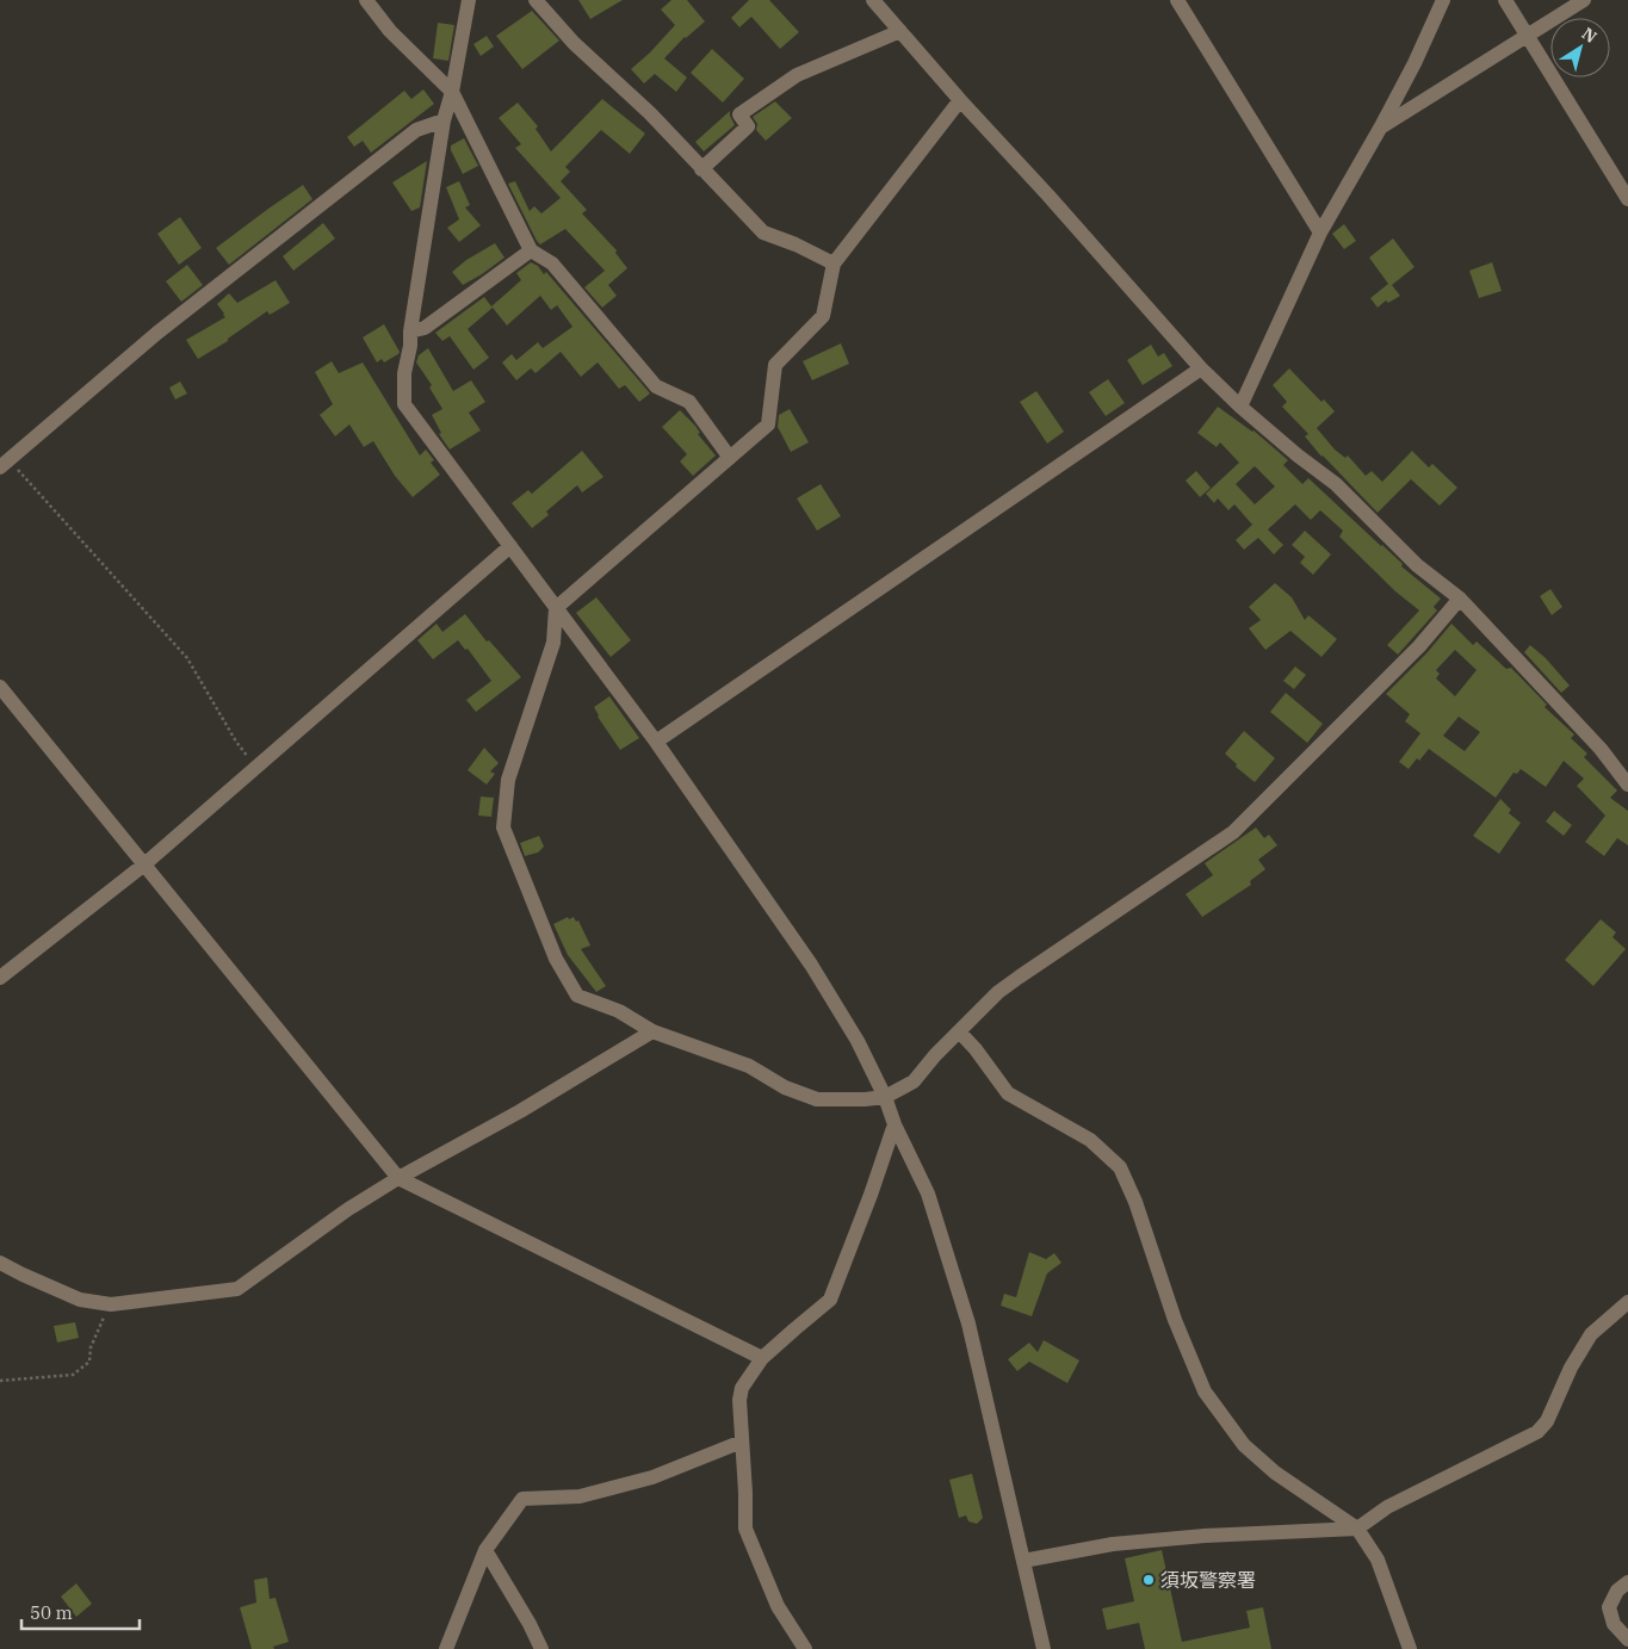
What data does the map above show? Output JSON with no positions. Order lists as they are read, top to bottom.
{
  "places": ["須坂警察署"],
  "scale_bar": "50 m",
  "north": "top right"
}
